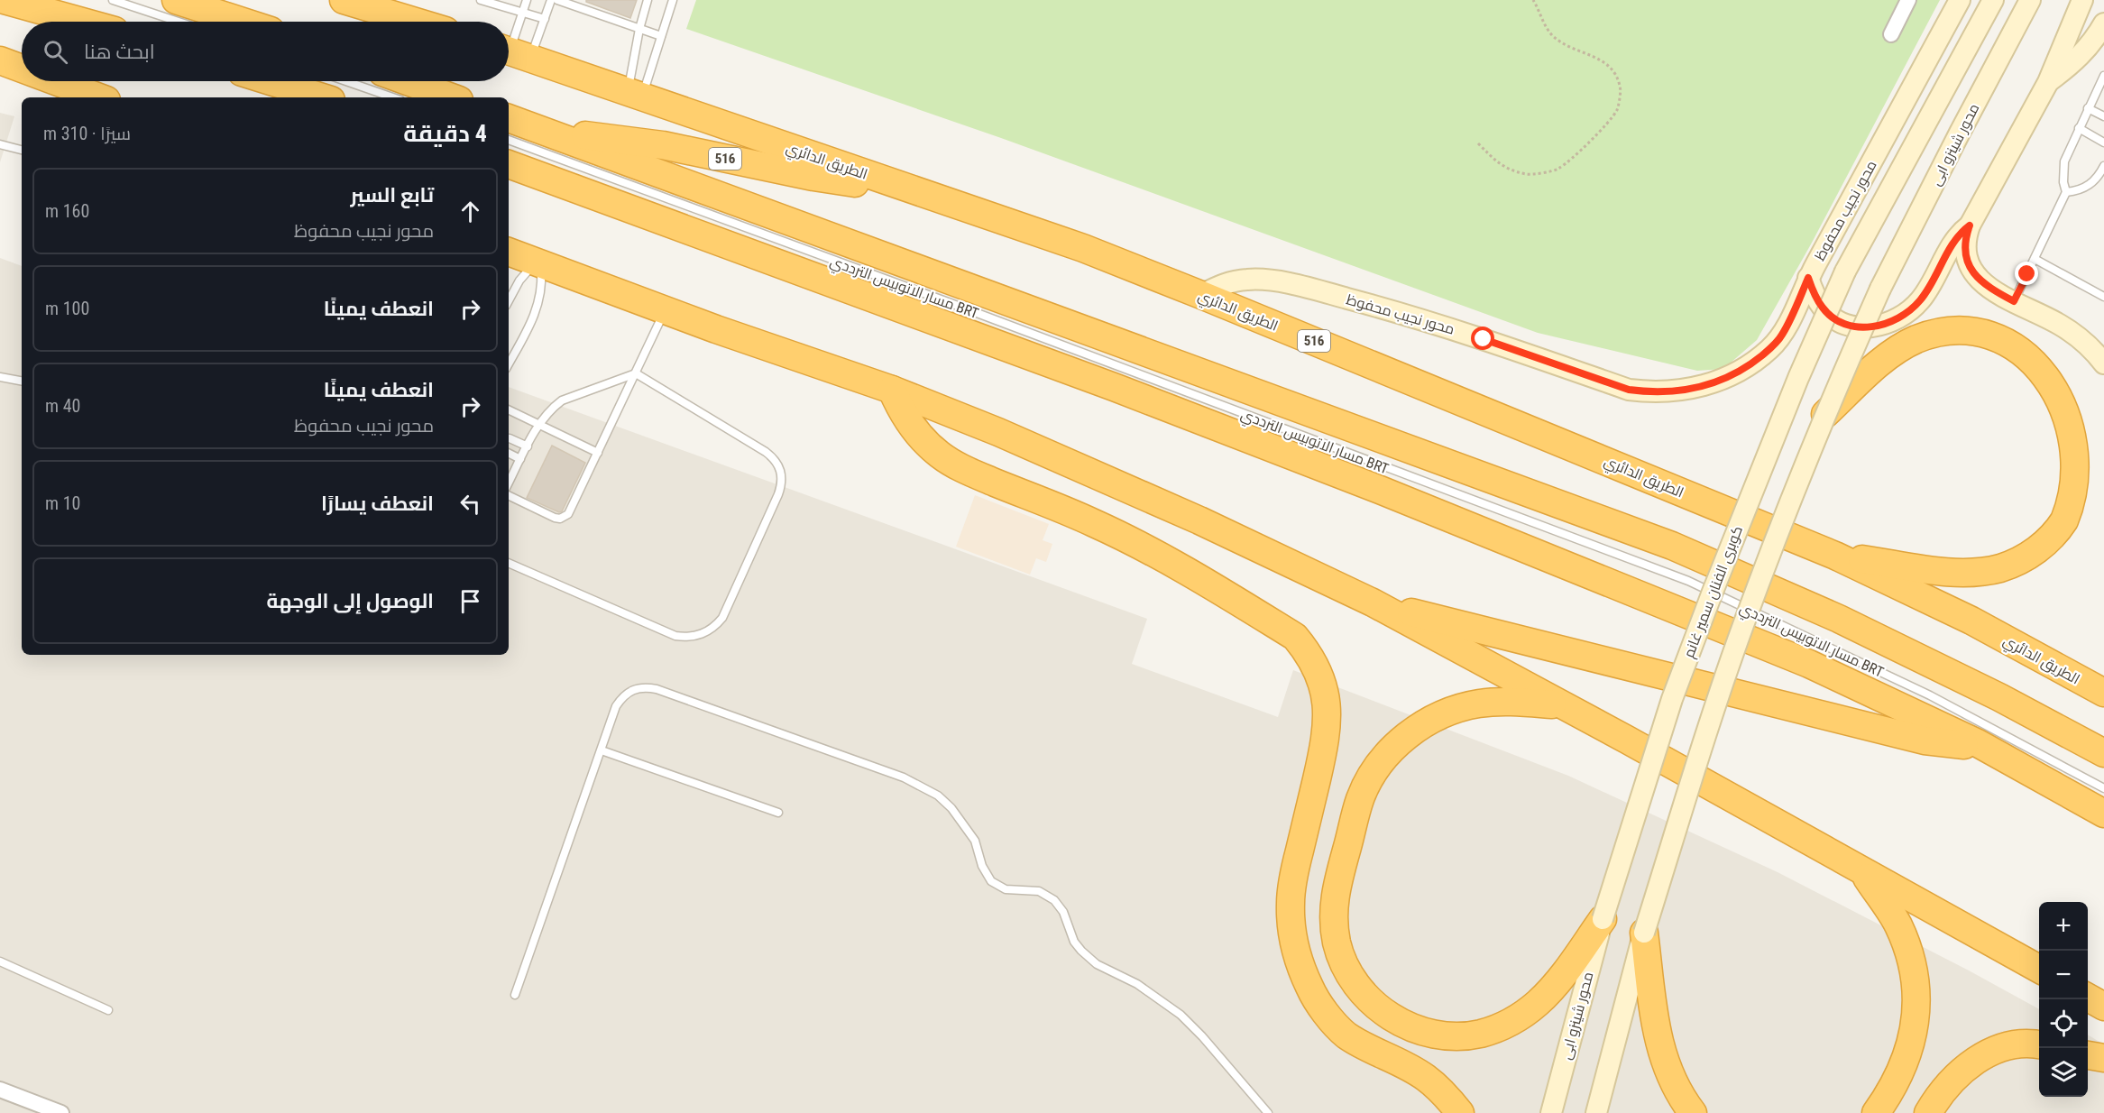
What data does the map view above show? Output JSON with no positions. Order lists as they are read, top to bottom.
{
  "streets": {
    "highway": ["516", "الطريق الدائري"],
    "main road": ["محور شينزو ابى", "محور نجيب محفوظ", "كوبرى الفنان سمير غانم"],
    "lane": ["مسار الاتوبيس الترددي BRT"]
  },
  "crossings": [
    ["محور شينزو ابى", "كوبرى الفنان سمير غانم"],
    ["516", "الطريق الدائري"],
    ["الطريق الدائري", "محور نجيب محفوظ"]
  ],
  "page": {
    "search": "ابحث هنا",
    "heading": ["4 دقيقة", "سيرًا · 310 m"],
    "list": [
      ["تابع السير", "محور نجيب محفوظ", "160 m"],
      ["انعطف يمينًا", "100 m"],
      ["انعطف يمينًا", "محور نجيب محفوظ", "40 m"],
      ["انعطف يسارًا", "10 m"],
      "الوصول إلى الوجهة"
    ],
    "map_buttons": ["+", "−"]
  }
}
